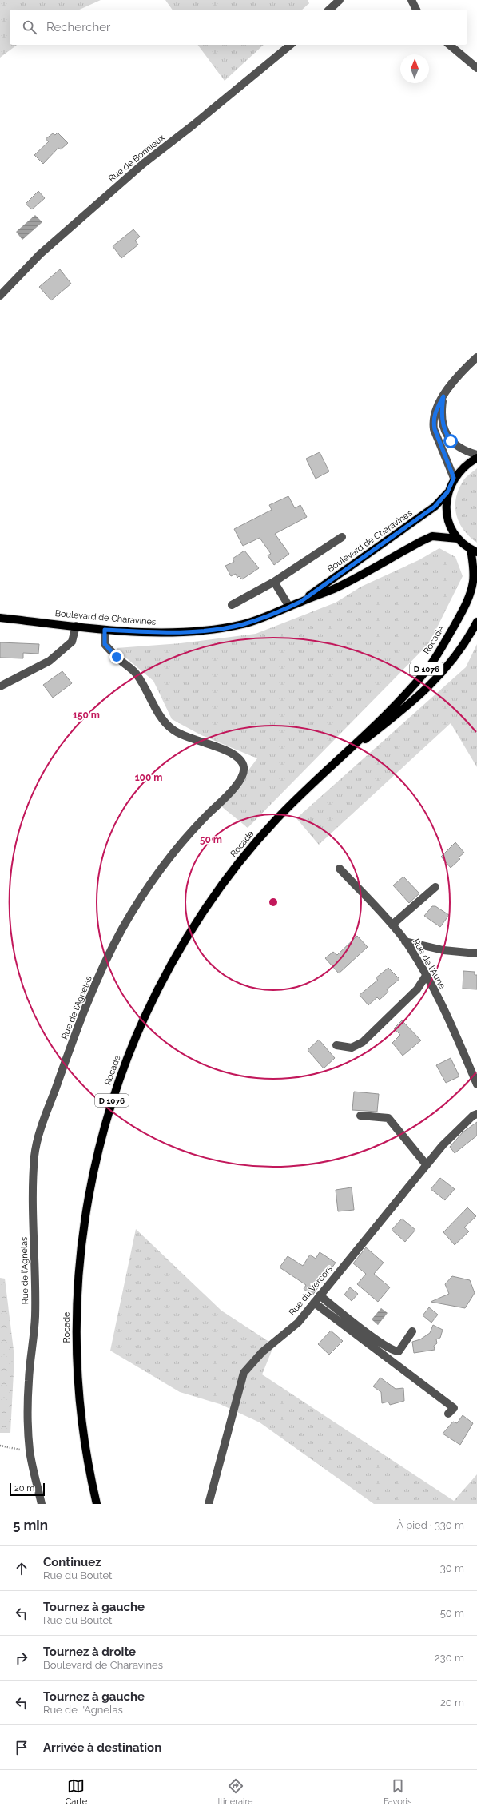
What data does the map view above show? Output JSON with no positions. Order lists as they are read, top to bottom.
{
  "streets": {
    "main road": ["Boulevard de Charavines", "Rocade", "D 1076"],
    "street": [
      "Rue de Bonnieux",
      "Rue de l'Aune",
      "Rue de l'Agnelas",
      "Rue du Vercors"
    ]
  },
  "crossings": [
    ["Boulevard de Charavines", "Rocade"],
    ["Boulevard de Charavines", "Rue de l'Agnelas"]
  ],
  "scale_bar": "20 m",
  "north": "top",
  "page": {
    "search": "Rechercher",
    "scale": "20 m",
    "heading": ["5 min", "À pied · 330 m"],
    "list": [
      ["Continuez", "Rue du Boutet", "30 m"],
      ["Tournez à gauche", "Rue du Boutet", "50 m"],
      ["Tournez à droite", "Boulevard de Charavines", "230 m"],
      ["Tournez à gauche", "Rue de l'Agnelas", "20 m"],
      "Arrivée à destination"
    ],
    "nav": ["Carte", "Itinéraire", "Favoris"]
  },
  "rings": ["150 m", "100 m", "50 m"]
}
